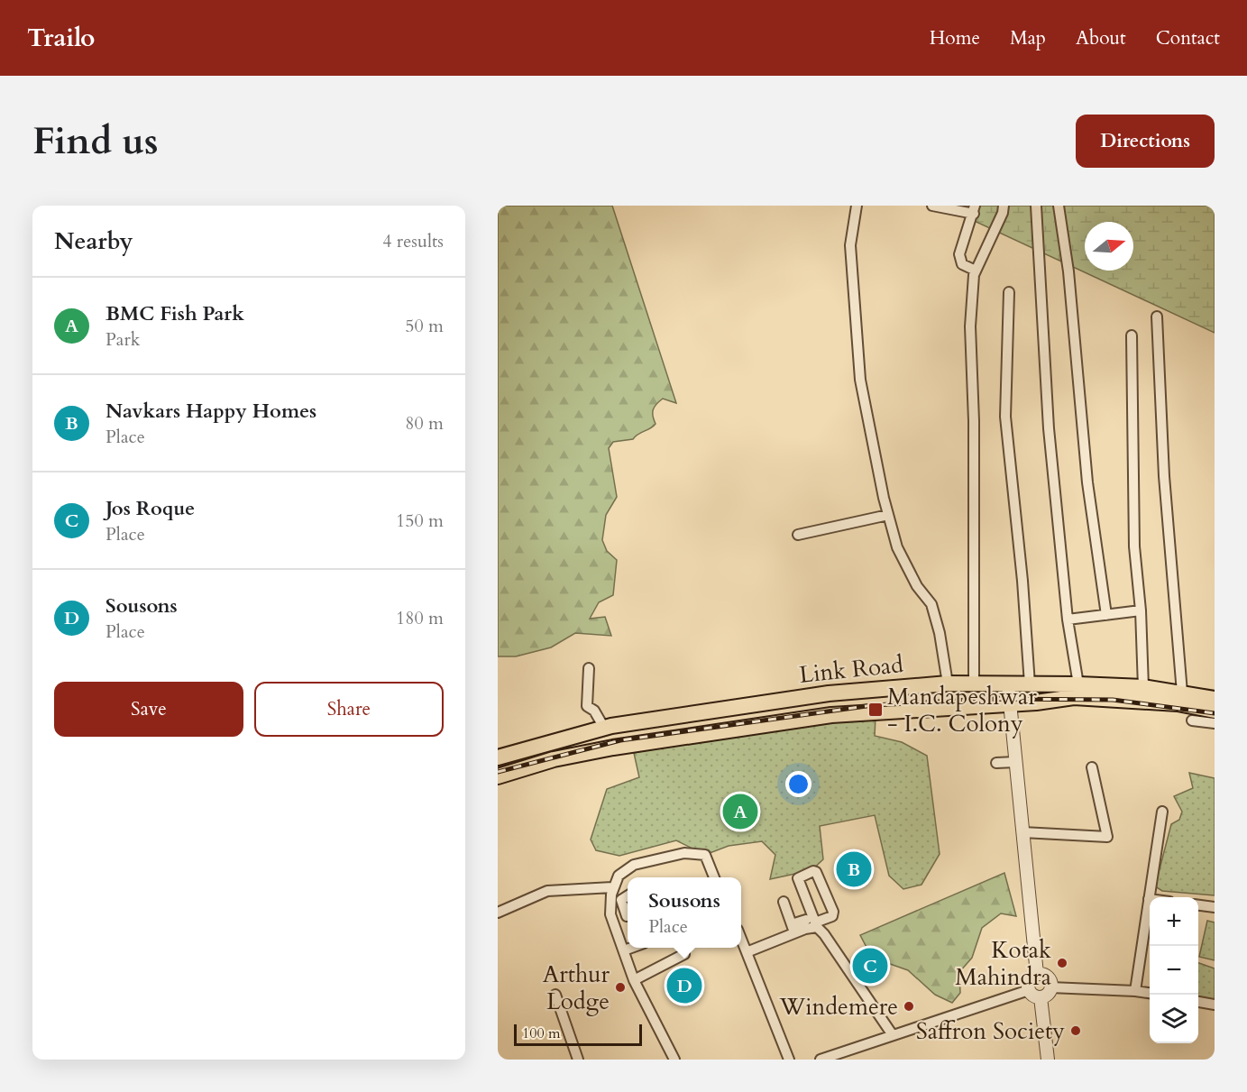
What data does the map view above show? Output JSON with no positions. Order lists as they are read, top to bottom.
{
  "streets": {
    "main road": ["Link Road"]
  },
  "places": {
    "transit": ["Mandapeshwar - I.C. Colony"],
    "other": [
      "Kotak Mahindra",
      "Arthur Lodge",
      "Windemere",
      "Saffron Society"
    ]
  },
  "scale_bar": "100 m",
  "north": "right",
  "page": {
    "header": "Trailo",
    "nav": [
      "Home",
      "Map",
      "About",
      "Contact"
    ],
    "buttons": [
      "Directions",
      ["Save", "Share"]
    ],
    "title": "Find us",
    "heading": ["Nearby", "4 results"],
    "list": [
      {
        "mark": "A",
        "name": "BMC Fish Park",
        "note": "Park",
        "value": "50 m"
      },
      {
        "mark": "B",
        "name": "Navkars Happy Homes",
        "note": "Place",
        "value": "80 m"
      },
      {
        "mark": "C",
        "name": "Jos Roque",
        "note": "Place",
        "value": "150 m"
      },
      {
        "mark": "D",
        "name": "Sousons",
        "note": "Place",
        "value": "180 m"
      }
    ],
    "pins": [
      "A",
      "B",
      "C",
      "D"
    ],
    "popup": ["Sousons", "Place"],
    "map_buttons": ["+", "−"],
    "scale": "100 m"
  }
}
